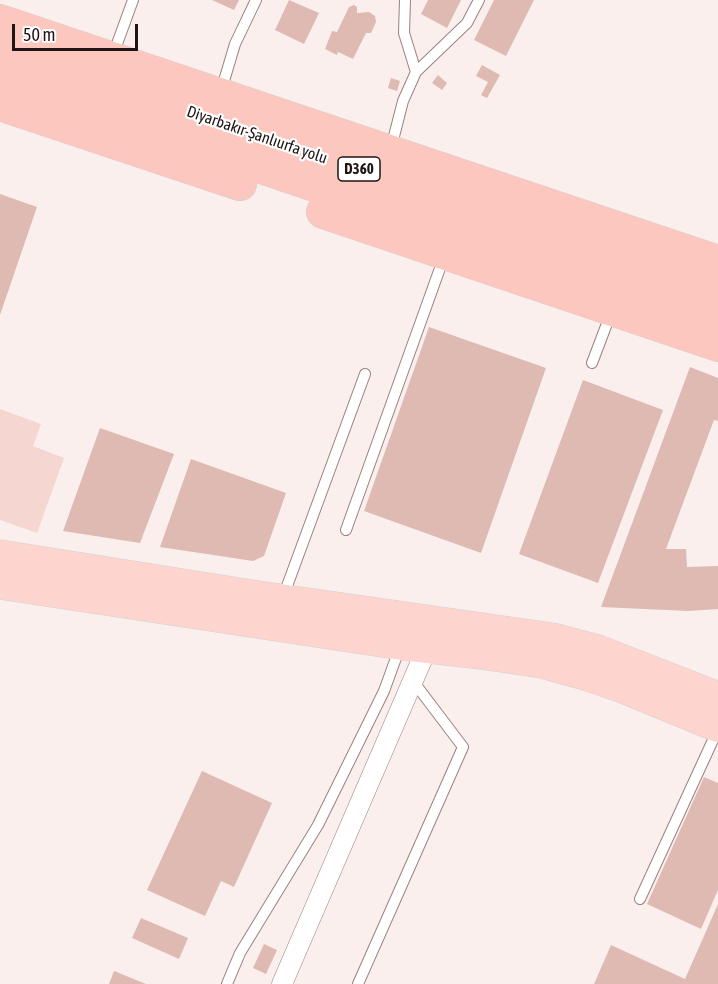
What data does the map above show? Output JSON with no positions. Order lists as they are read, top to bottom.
{
  "streets": {
    "highway": ["Diyarbakır-Şanlıurfa yolu", "D360"]
  },
  "scale_bar": "50 m"
}
